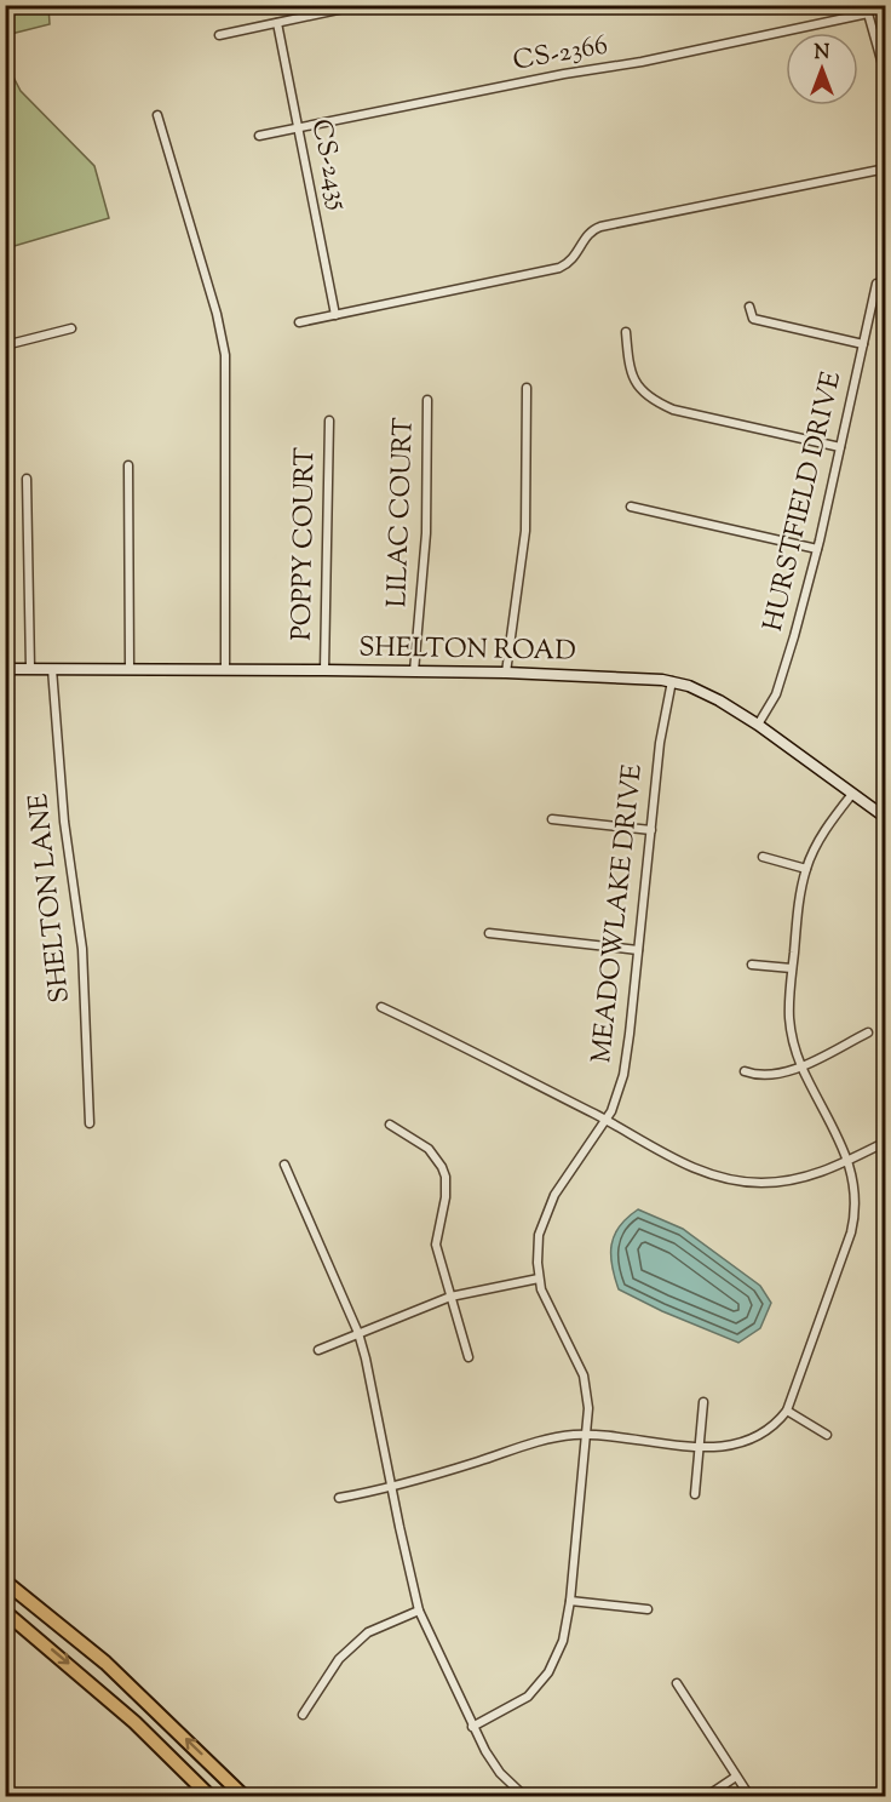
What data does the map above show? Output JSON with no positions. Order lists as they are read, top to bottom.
{
  "streets": {
    "street": [
      "CS-2366",
      "CS-2435",
      "HURSTFIELD DRIVE",
      "LILAC COURT",
      "POPPY COURT",
      "SHELTON ROAD",
      "SHELTON LANE",
      "MEADOWLAKE DRIVE"
    ]
  },
  "crossings": [
    ["CS-2366", "CS-2435"],
    ["HURSTFIELD DRIVE", "SHELTON ROAD"],
    ["LILAC COURT", "SHELTON ROAD"],
    ["POPPY COURT", "SHELTON ROAD"],
    ["SHELTON ROAD", "SHELTON LANE"],
    ["SHELTON ROAD", "MEADOWLAKE DRIVE"]
  ],
  "north": "top"
}
